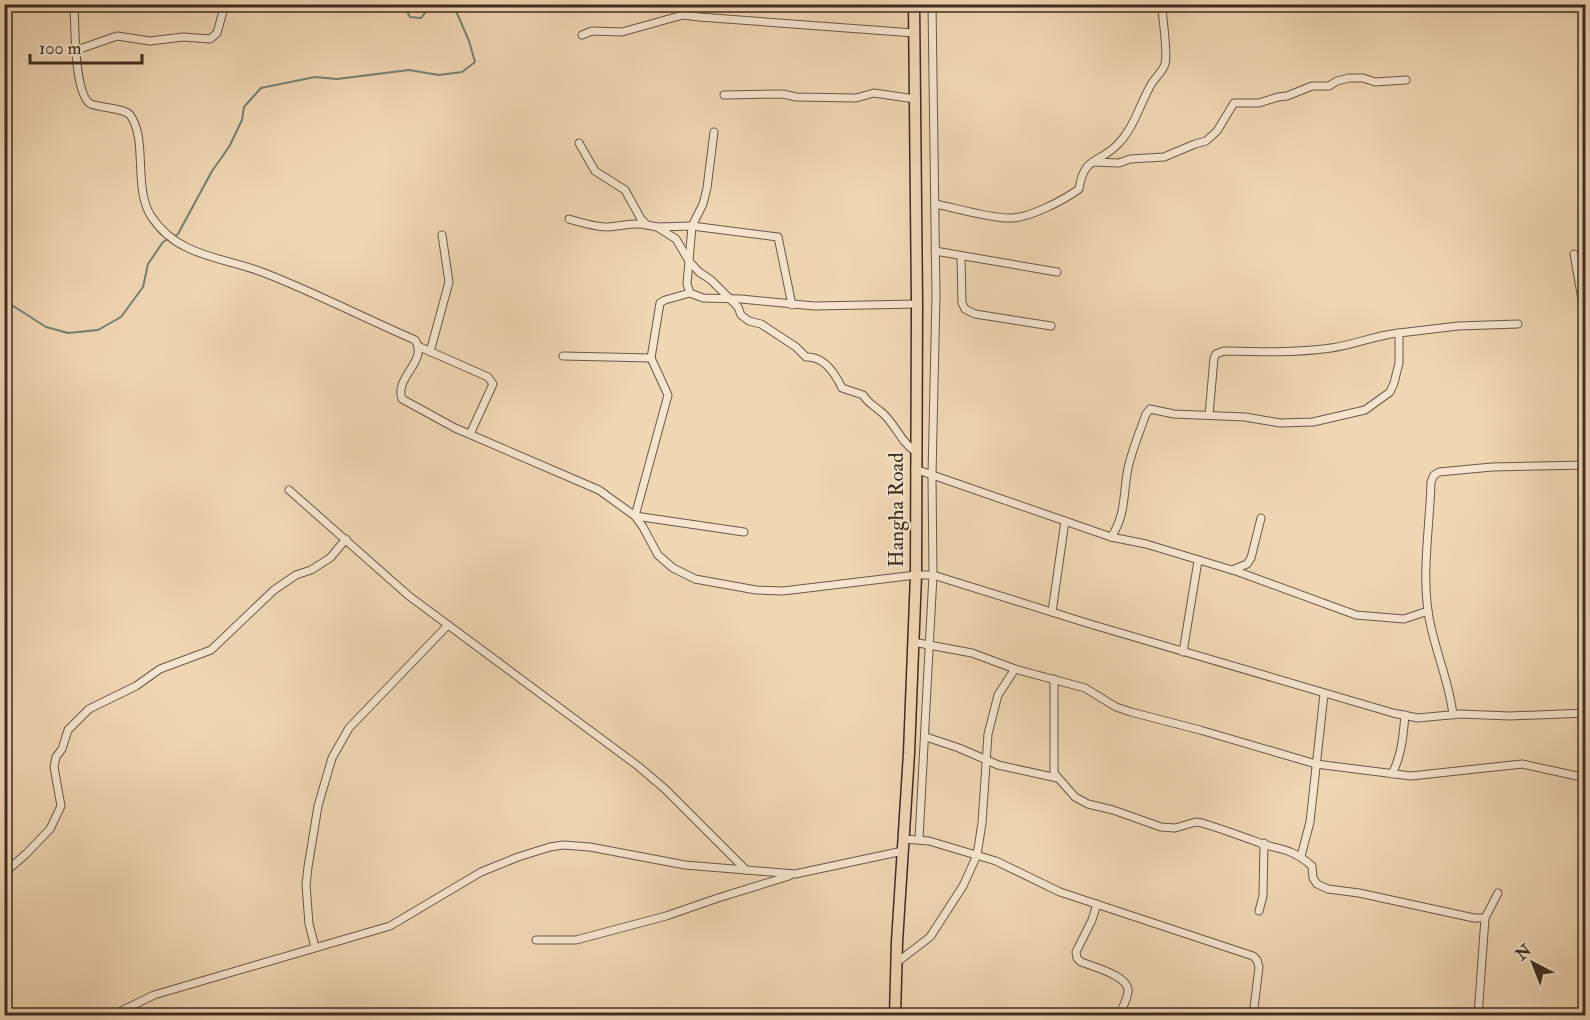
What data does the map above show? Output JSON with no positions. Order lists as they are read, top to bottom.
{
  "streets": {
    "highway": ["Hangha Road"]
  },
  "scale_bar": "100 m",
  "north": "top left"
}
